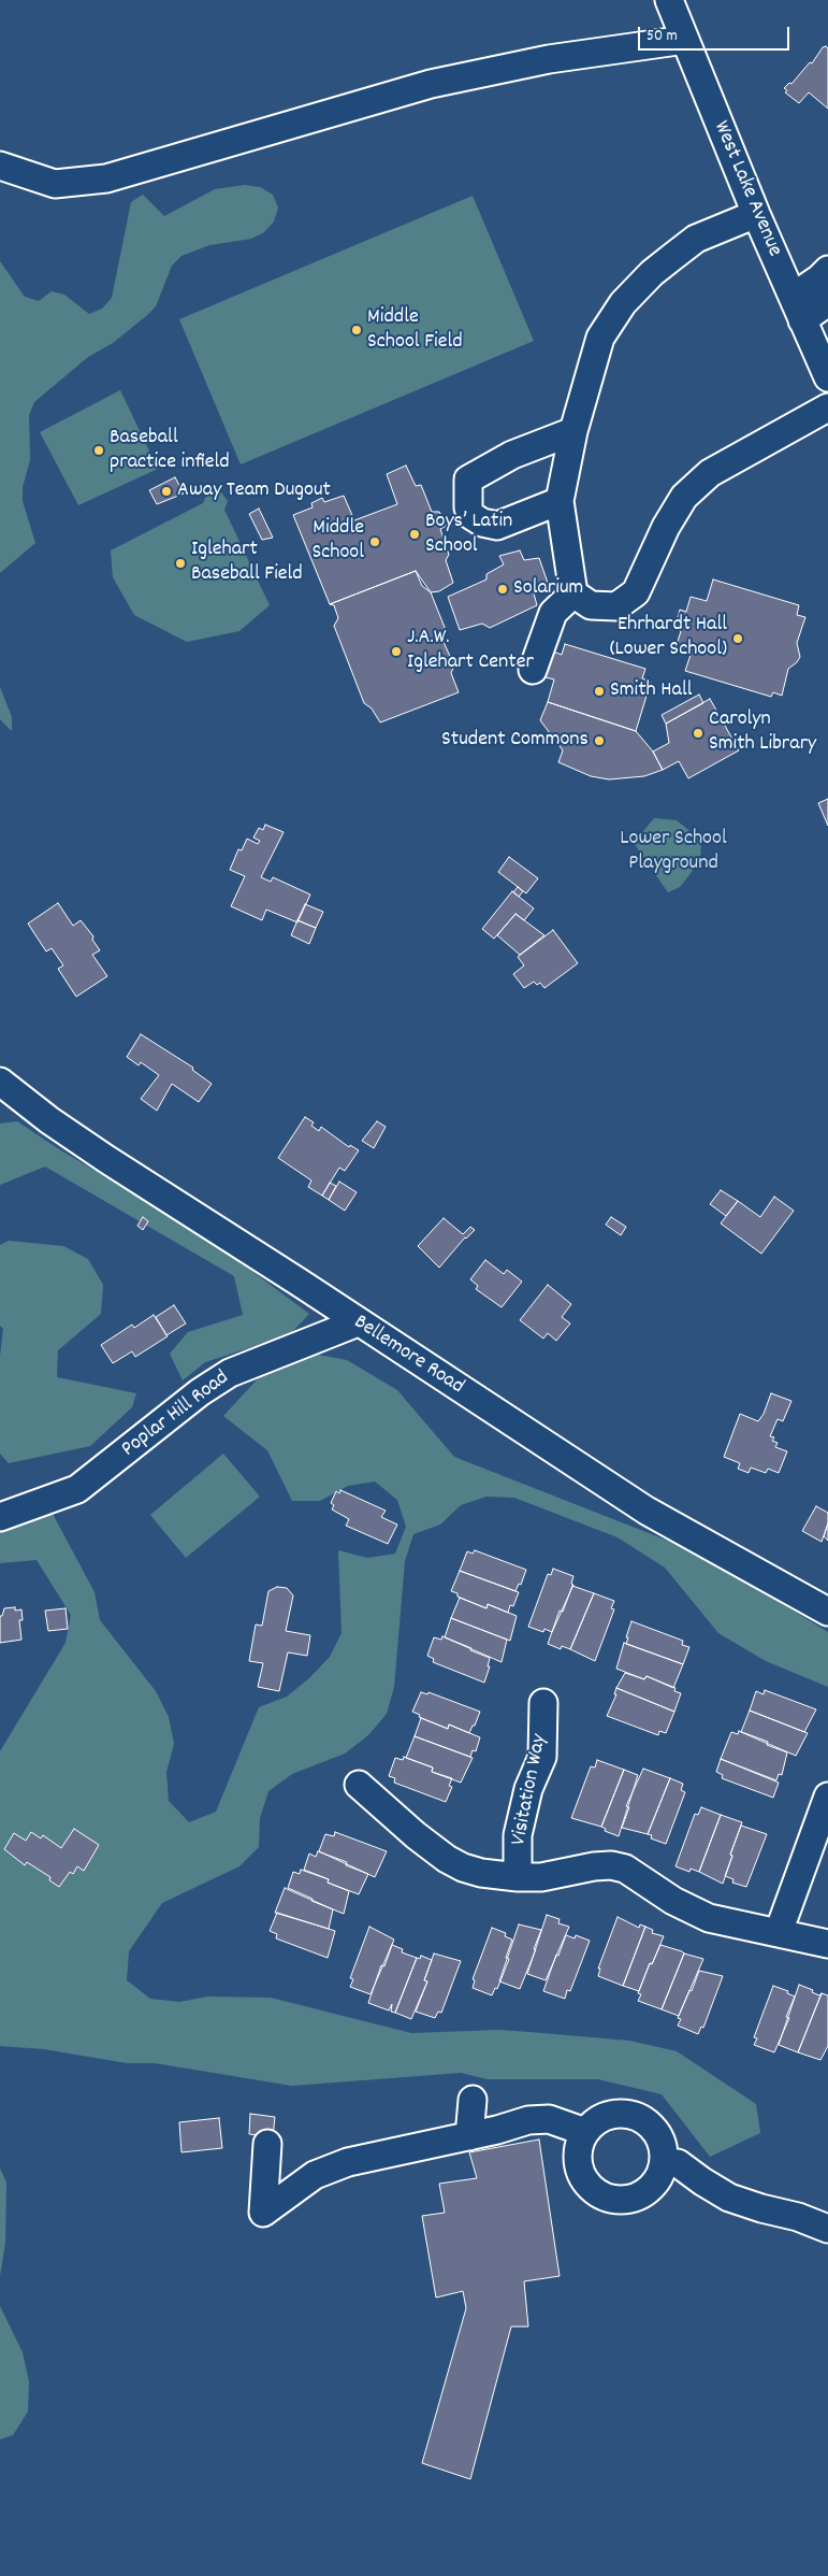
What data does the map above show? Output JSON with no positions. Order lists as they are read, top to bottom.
{
  "streets": {
    "street": [
      "West Lake Avenue",
      "Bellemore Road",
      "Poplar Hill Road",
      "Visitation Way"
    ]
  },
  "crossings": [
    ["Bellemore Road", "Poplar Hill Road"]
  ],
  "parks": ["Lower School Playground"],
  "places": [
    "Middle School Field",
    "Baseball practice infield",
    "Away Team Dugout",
    "Boys’ Latin School",
    "Middle School",
    "Iglehart Baseball Field",
    "Solarium",
    "Ehrhardt Hall (Lower School)",
    "J.A.W. Iglehart Center",
    "Smith Hall",
    "Carolyn Smith Library",
    "Student Commons"
  ],
  "scale_bar": "50 m"
}
